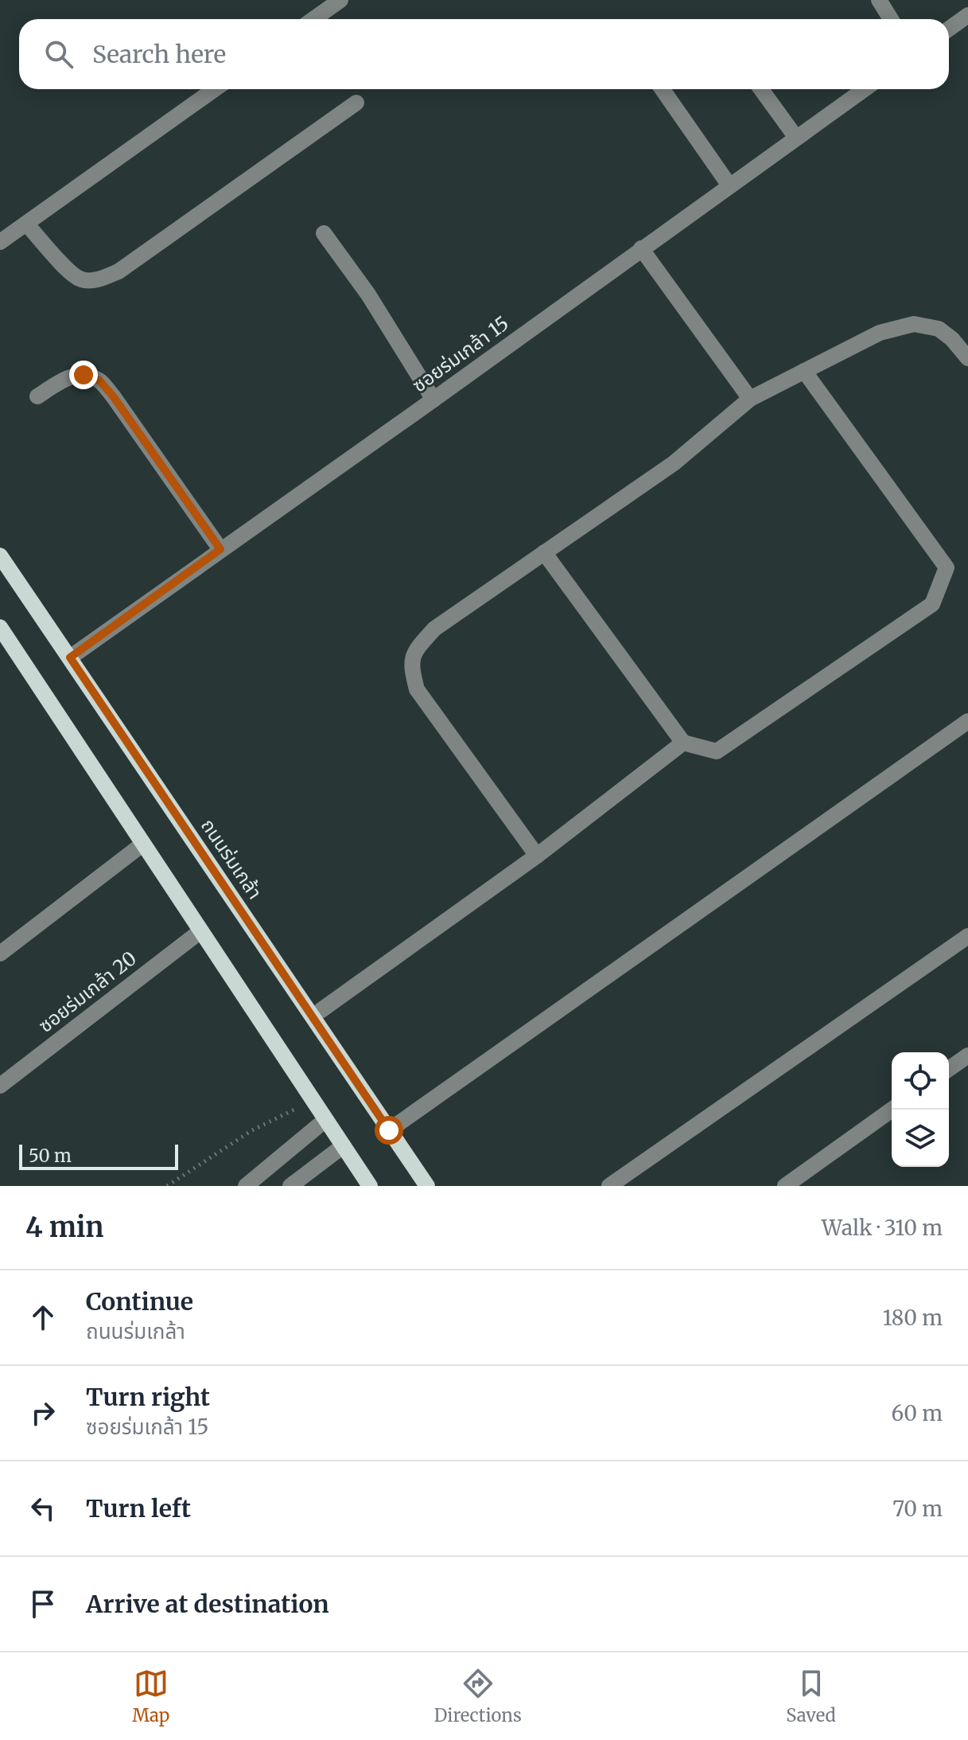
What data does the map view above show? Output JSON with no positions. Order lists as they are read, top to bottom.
{
  "streets": {
    "main road": ["ถนนร่มเกล้า"],
    "street": ["ซอยร่มเกล้า 15", "ซอยร่มเกล้า 20"]
  },
  "crossings": [
    ["ซอยร่มเกล้า 15", "ถนนร่มเกล้า"]
  ],
  "scale_bar": "50 m",
  "page": {
    "search": "Search here",
    "scale": "50 m",
    "heading": ["4 min", "Walk · 310 m"],
    "list": [
      ["Continue", "ถนนร่มเกล้า", "180 m"],
      ["Turn right", "ซอยร่มเกล้า 15", "60 m"],
      ["Turn left", "70 m"],
      "Arrive at destination"
    ],
    "nav": ["Map", "Directions", "Saved"]
  }
}
